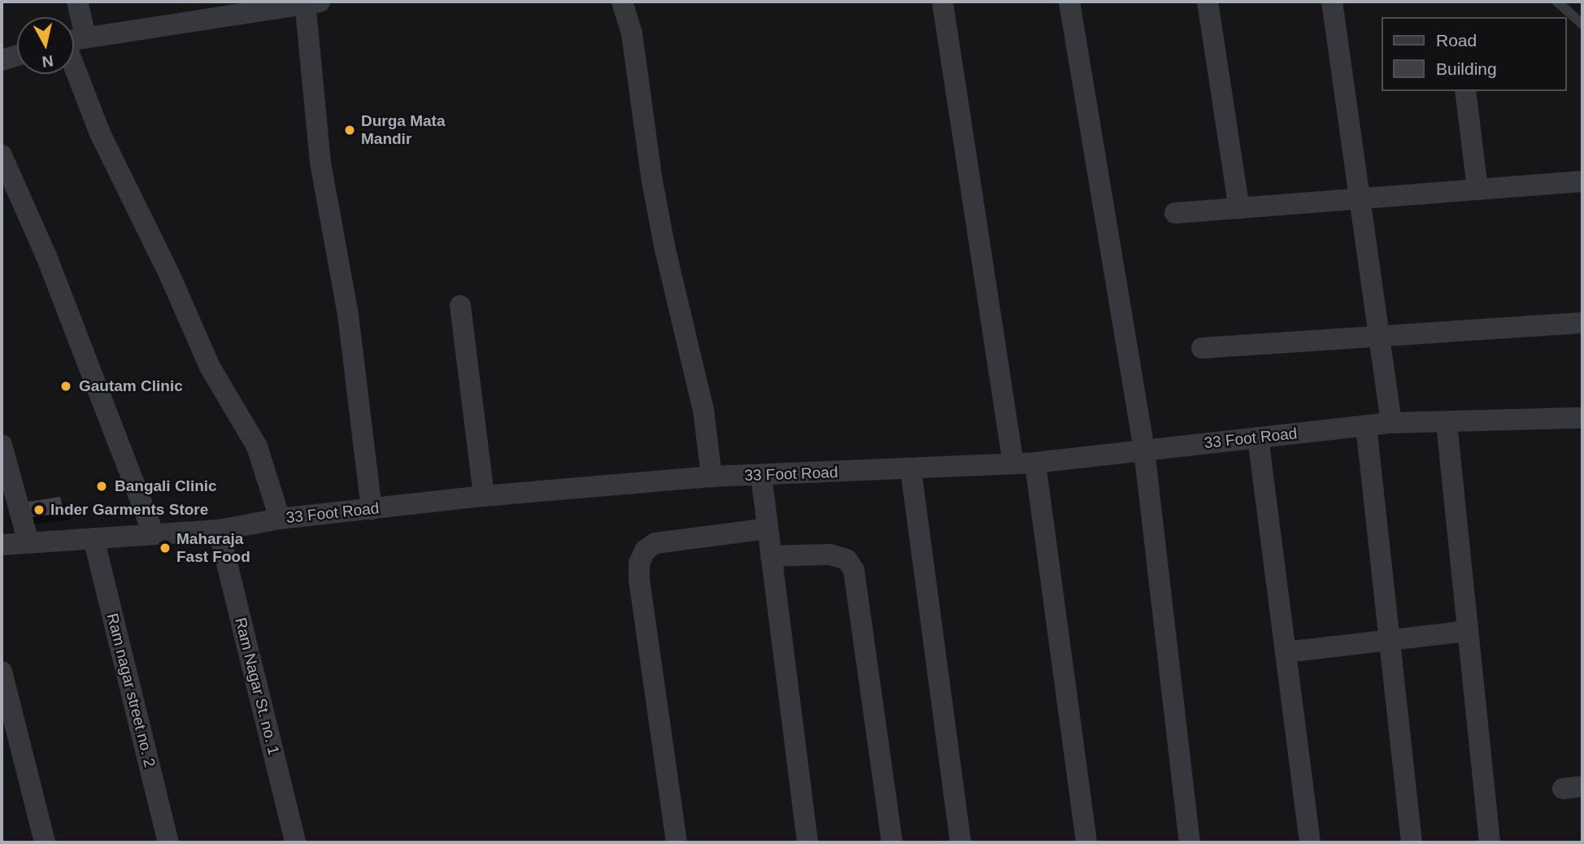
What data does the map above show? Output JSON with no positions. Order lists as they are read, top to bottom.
{
  "streets": {
    "street": ["33 Foot Road", "Ram Nagar St. no. 1", "Ram nagar street no. 2"]
  },
  "crossings": [
    ["33 Foot Road", "Ram Nagar St. no. 1"],
    ["33 Foot Road", "Ram nagar street no. 2"]
  ],
  "places": [
    "Durga Mata Mandir",
    "Gautam Clinic",
    "Bangali Clinic",
    "Inder Garments Store",
    "Maharaja Fast Food"
  ],
  "legend": ["Road", "Building"],
  "north": "bottom"
}
